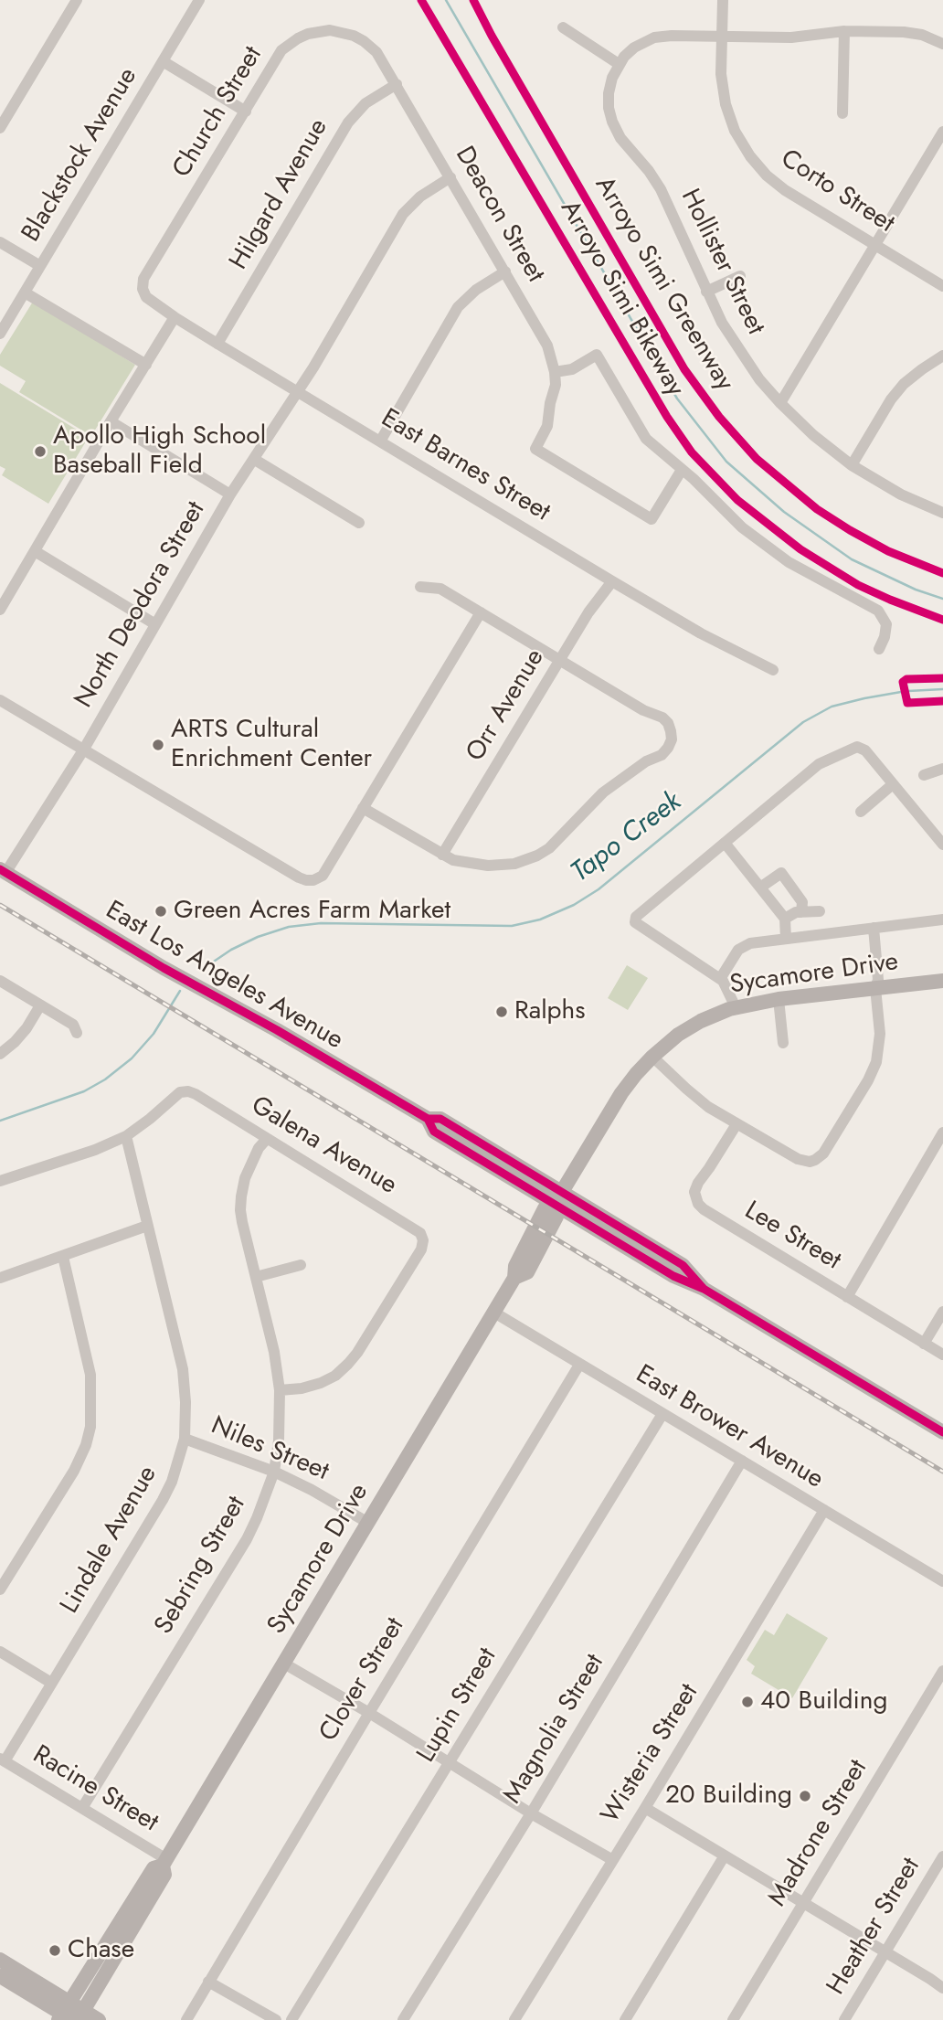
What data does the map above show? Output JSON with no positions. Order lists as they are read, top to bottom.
{
  "streets": {
    "main road": ["Sycamore Drive", "East Los Angeles Avenue"],
    "street": [
      "Church Street",
      "Blackstock Avenue",
      "Corto Street",
      "Hilgard Avenue",
      "Deacon Street",
      "Hollister Street",
      "East Barnes Street",
      "North Deodora Street",
      "Orr Avenue",
      "Galena Avenue",
      "Lee Street",
      "East Brower Avenue",
      "Niles Street",
      "Lindale Avenue",
      "Sebring Street",
      "Clover Street",
      "Lupin Street",
      "Magnolia Street",
      "Wisteria Street",
      "Racine Street",
      "Madrone Street",
      "Heather Street"
    ],
    "cycle path": ["Arroyo Simi Greenway", "Arroyo Simi Bikeway"]
  },
  "crossings": [
    ["Church Street", "Hilgard Avenue"],
    ["Church Street", "Deacon Street"],
    ["Church Street", "East Barnes Street"],
    ["Hilgard Avenue", "Deacon Street"],
    ["Hilgard Avenue", "East Barnes Street"],
    ["Deacon Street", "North Deodora Street"],
    ["East Barnes Street", "North Deodora Street"],
    ["East Barnes Street", "Orr Avenue"],
    ["North Deodora Street", "East Los Angeles Avenue"],
    ["Sycamore Drive", "East Los Angeles Avenue"],
    ["Sycamore Drive", "East Brower Avenue"],
    ["Sycamore Drive", "Niles Street"],
    ["Sycamore Drive", "Racine Street"],
    ["Galena Avenue", "Lindale Avenue"],
    ["Galena Avenue", "Sebring Street"],
    ["East Brower Avenue", "Clover Street"],
    ["East Brower Avenue", "Lupin Street"],
    ["East Brower Avenue", "Magnolia Street"],
    ["East Brower Avenue", "Wisteria Street"],
    ["Niles Street", "Lindale Avenue"],
    ["Niles Street", "Sebring Street"],
    ["Lindale Avenue", "Racine Street"],
    ["Sebring Street", "Racine Street"]
  ],
  "water": ["Tapo Creek"],
  "places": [
    "Apollo High School Baseball Field",
    "ARTS Cultural Enrichment Center",
    "Green Acres Farm Market",
    "Ralphs",
    "40 Building",
    "20 Building",
    "Chase"
  ]
}
